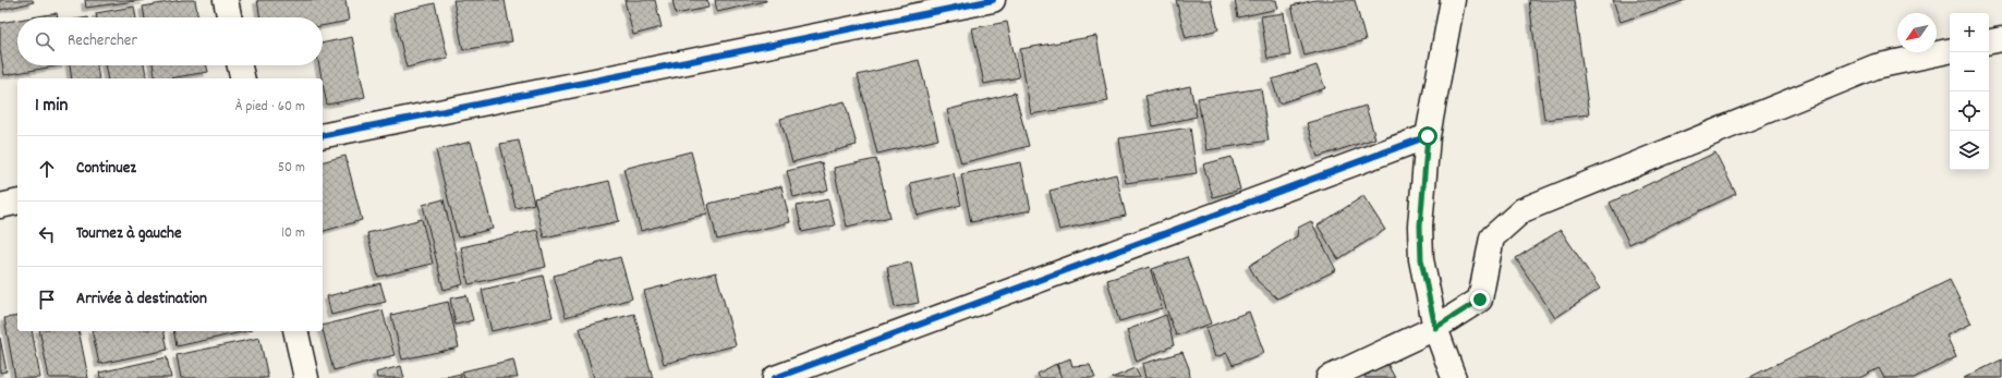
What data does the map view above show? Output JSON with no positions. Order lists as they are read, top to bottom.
{
  "north": "bottom left",
  "page": {
    "map_buttons": ["+", "−"],
    "search": "Rechercher",
    "heading": ["1 min", "À pied · 60 m"],
    "list": [
      ["Continuez", "50 m"],
      ["Tournez à gauche", "10 m"],
      "Arrivée à destination"
    ]
  }
}
